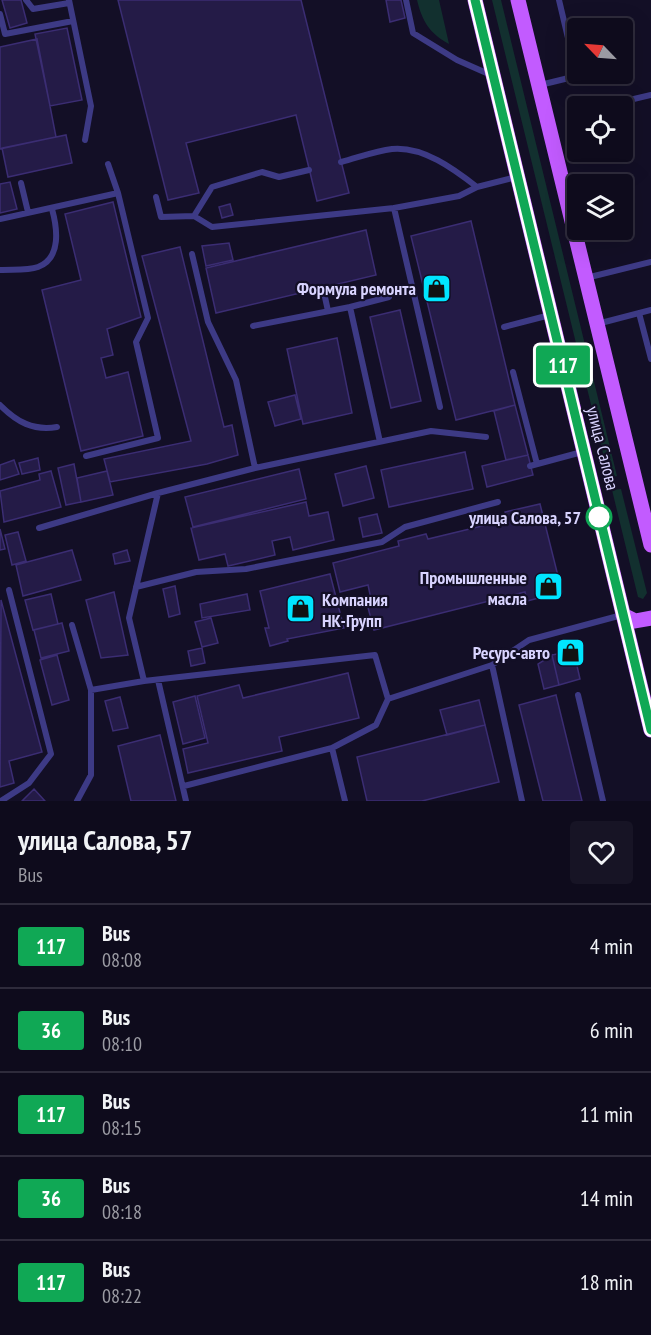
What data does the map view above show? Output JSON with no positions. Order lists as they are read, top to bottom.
{
  "streets": {
    "main road": ["улица Салова"]
  },
  "places": {
    "shop": [
      "Формула ремонта",
      "Промышленные масла",
      "Компания НК-Групп",
      "Ресурс-авто"
    ],
    "other": ["улица Салова, 57"]
  },
  "lines": ["bus line 117"],
  "north": "top left",
  "page": {
    "on_map": "117",
    "heading": ["улица Салова, 57", "Bus"],
    "list": [
      {
        "mark": "117",
        "name": "Bus",
        "note": "08:08",
        "value": "4 min"
      },
      {
        "mark": "36",
        "name": "Bus",
        "note": "08:10",
        "value": "6 min"
      },
      {
        "mark": "117",
        "name": "Bus",
        "note": "08:15",
        "value": "11 min"
      },
      {
        "mark": "36",
        "name": "Bus",
        "note": "08:18",
        "value": "14 min"
      },
      {
        "mark": "117",
        "name": "Bus",
        "note": "08:22",
        "value": "18 min"
      }
    ]
  }
}
